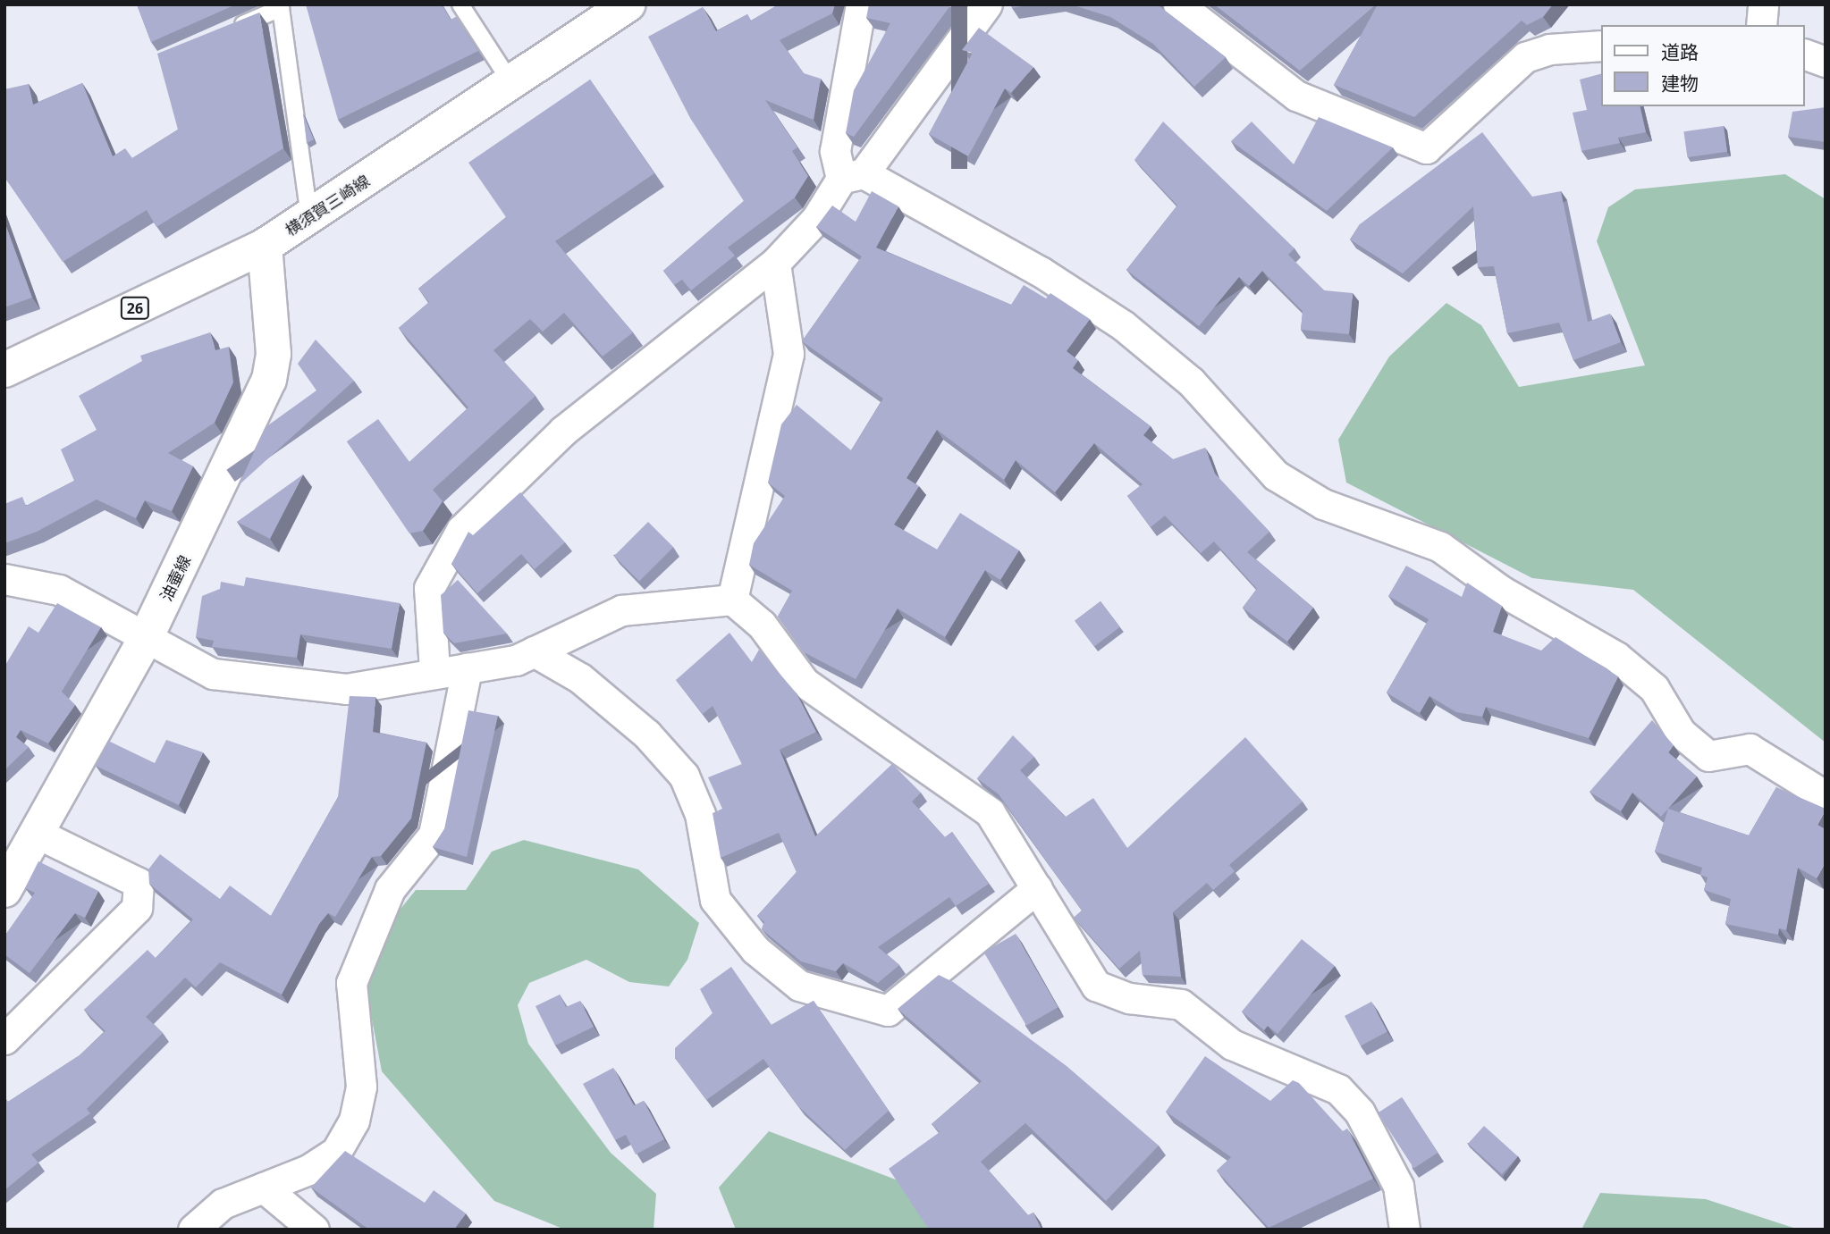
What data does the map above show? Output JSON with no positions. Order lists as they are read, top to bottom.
{
  "streets": {
    "main road": ["横須賀三崎線", "26", "油壷線"]
  },
  "crossings": [
    ["横須賀三崎線", "油壷線"]
  ],
  "legend": ["道路", "建物"]
}
